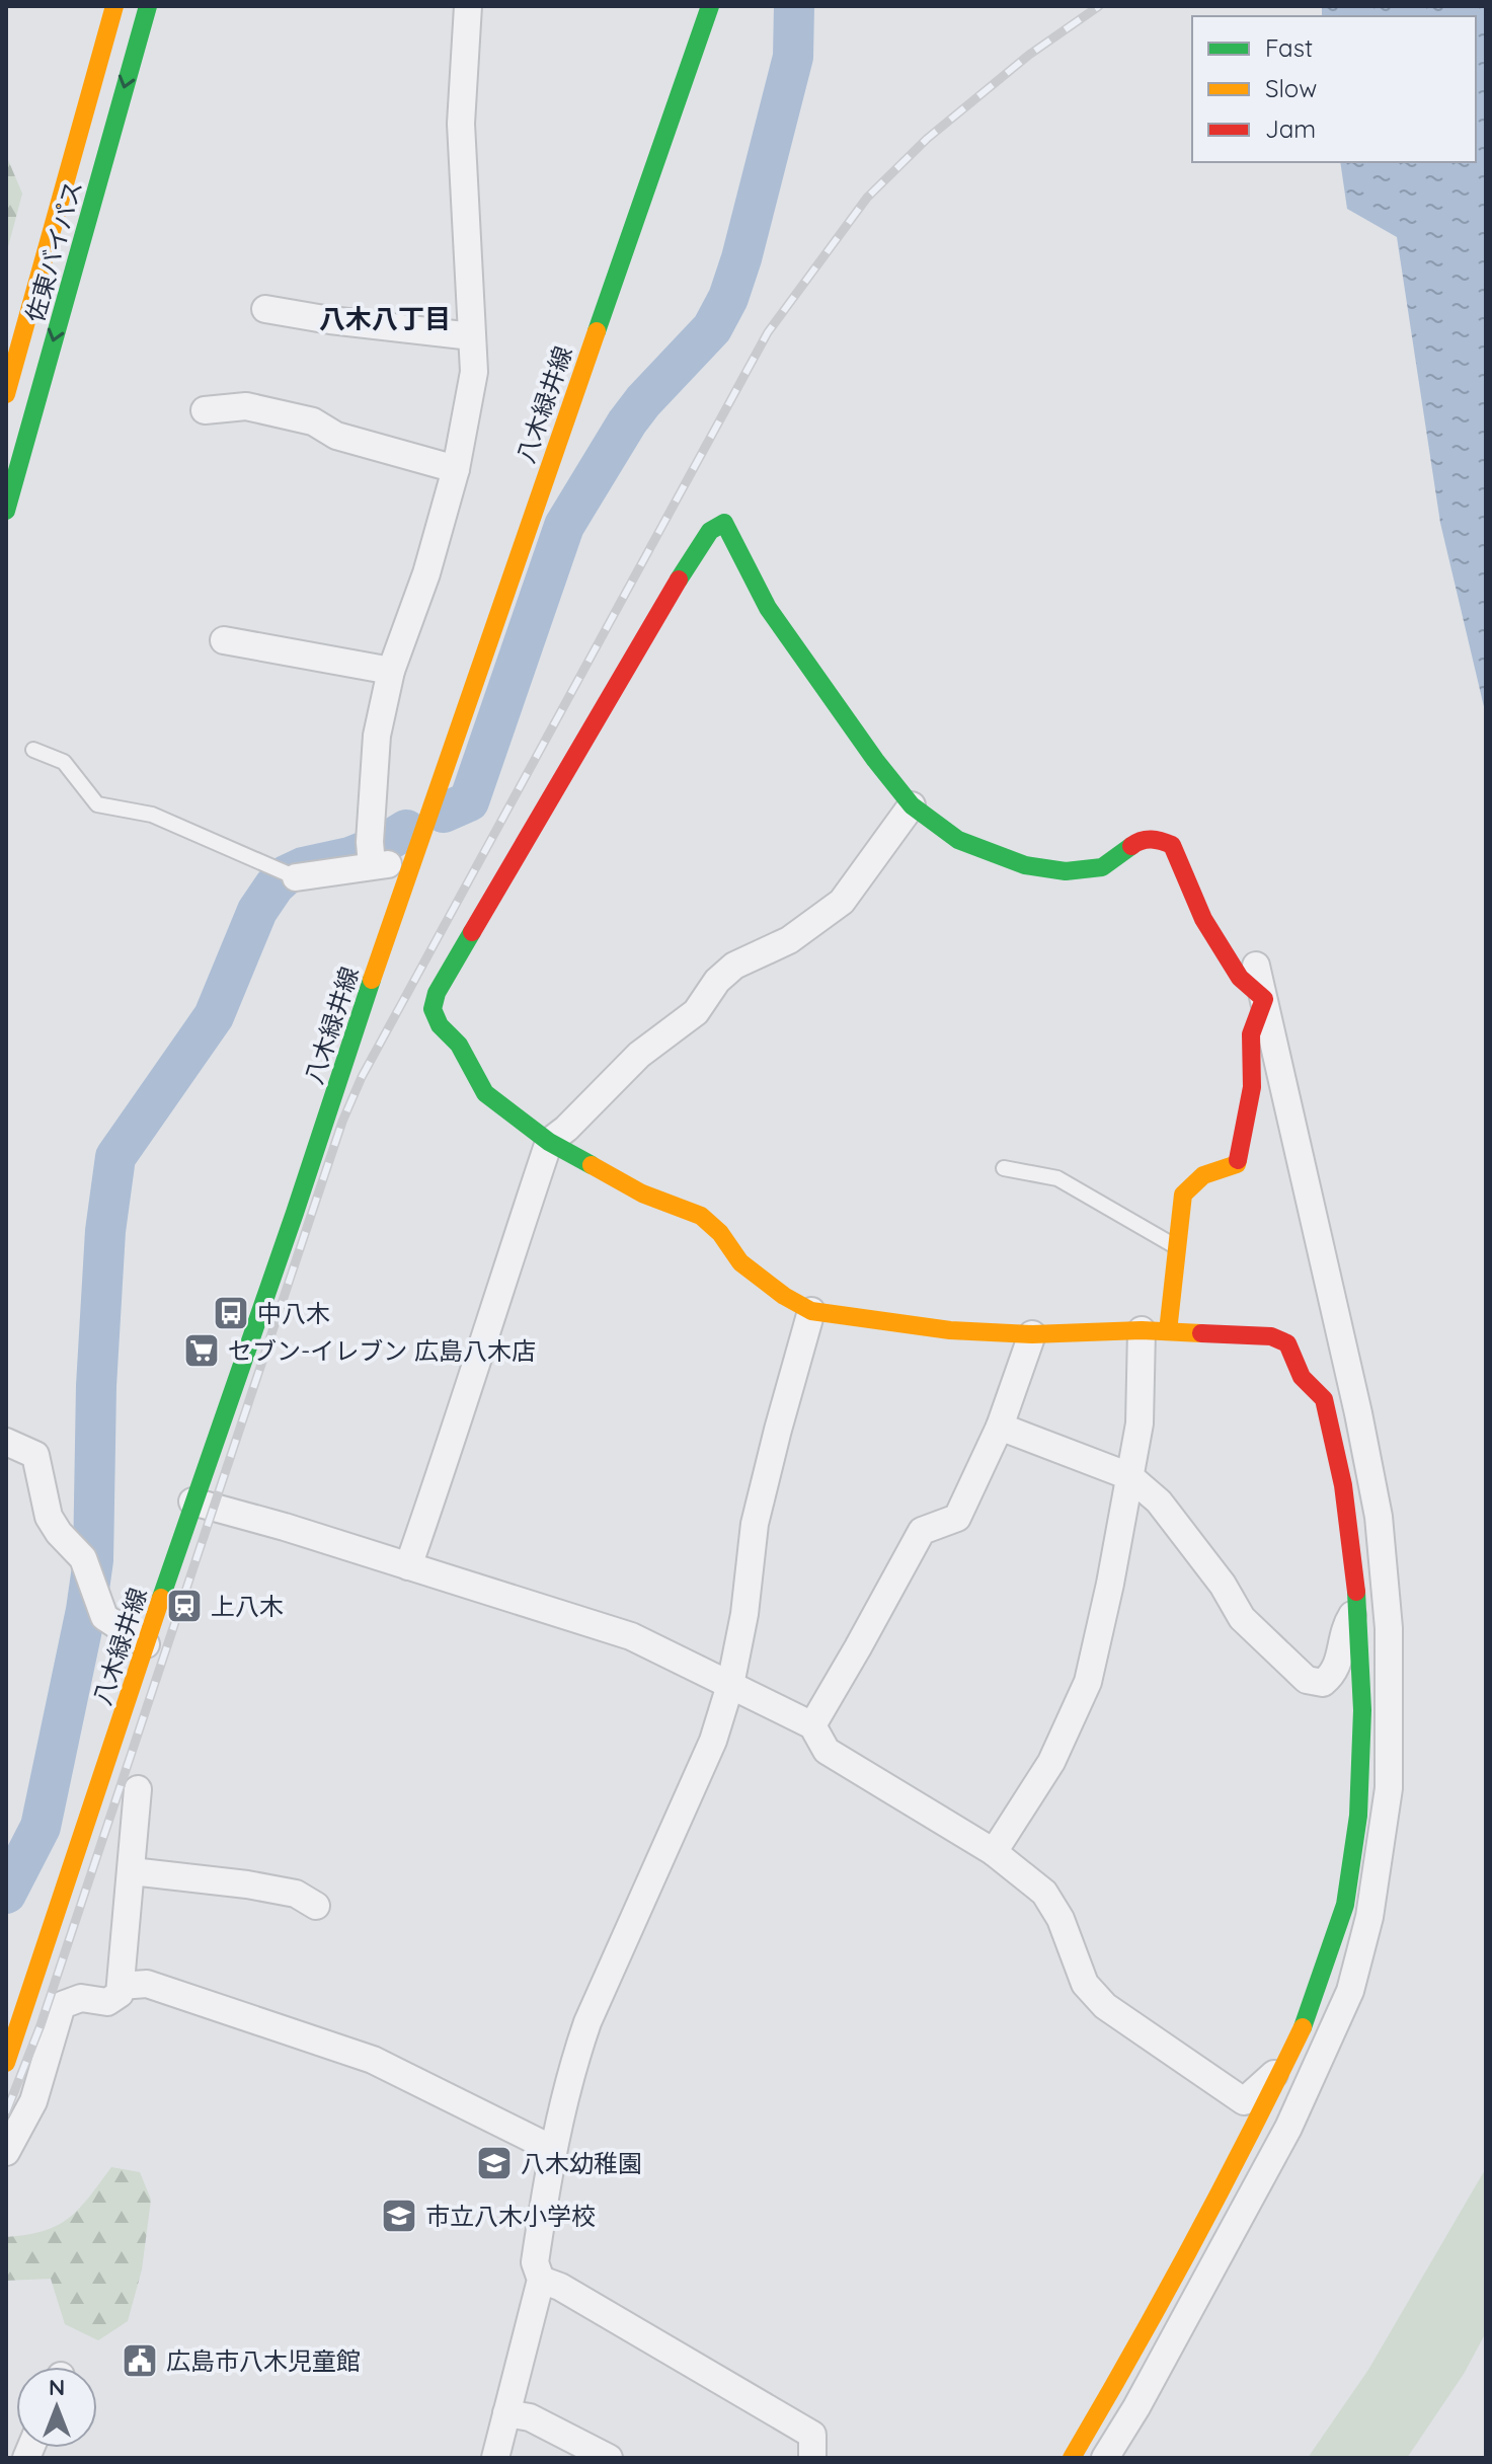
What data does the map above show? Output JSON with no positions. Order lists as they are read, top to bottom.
{
  "streets": {
    "main road": ["佐東バイパス", "八木緑井線"]
  },
  "districts": ["八木八丁目"],
  "places": {
    "bus stop": ["中八木"],
    "supermarket": ["セブン-イレブン 広島八木店"],
    "station": ["上八木"],
    "school or university": ["八木幼稚園", "市立八木小学校"],
    "public building": ["広島市八木児童館"]
  },
  "legend": ["Fast", "Slow", "Jam"],
  "north": "top"
}
